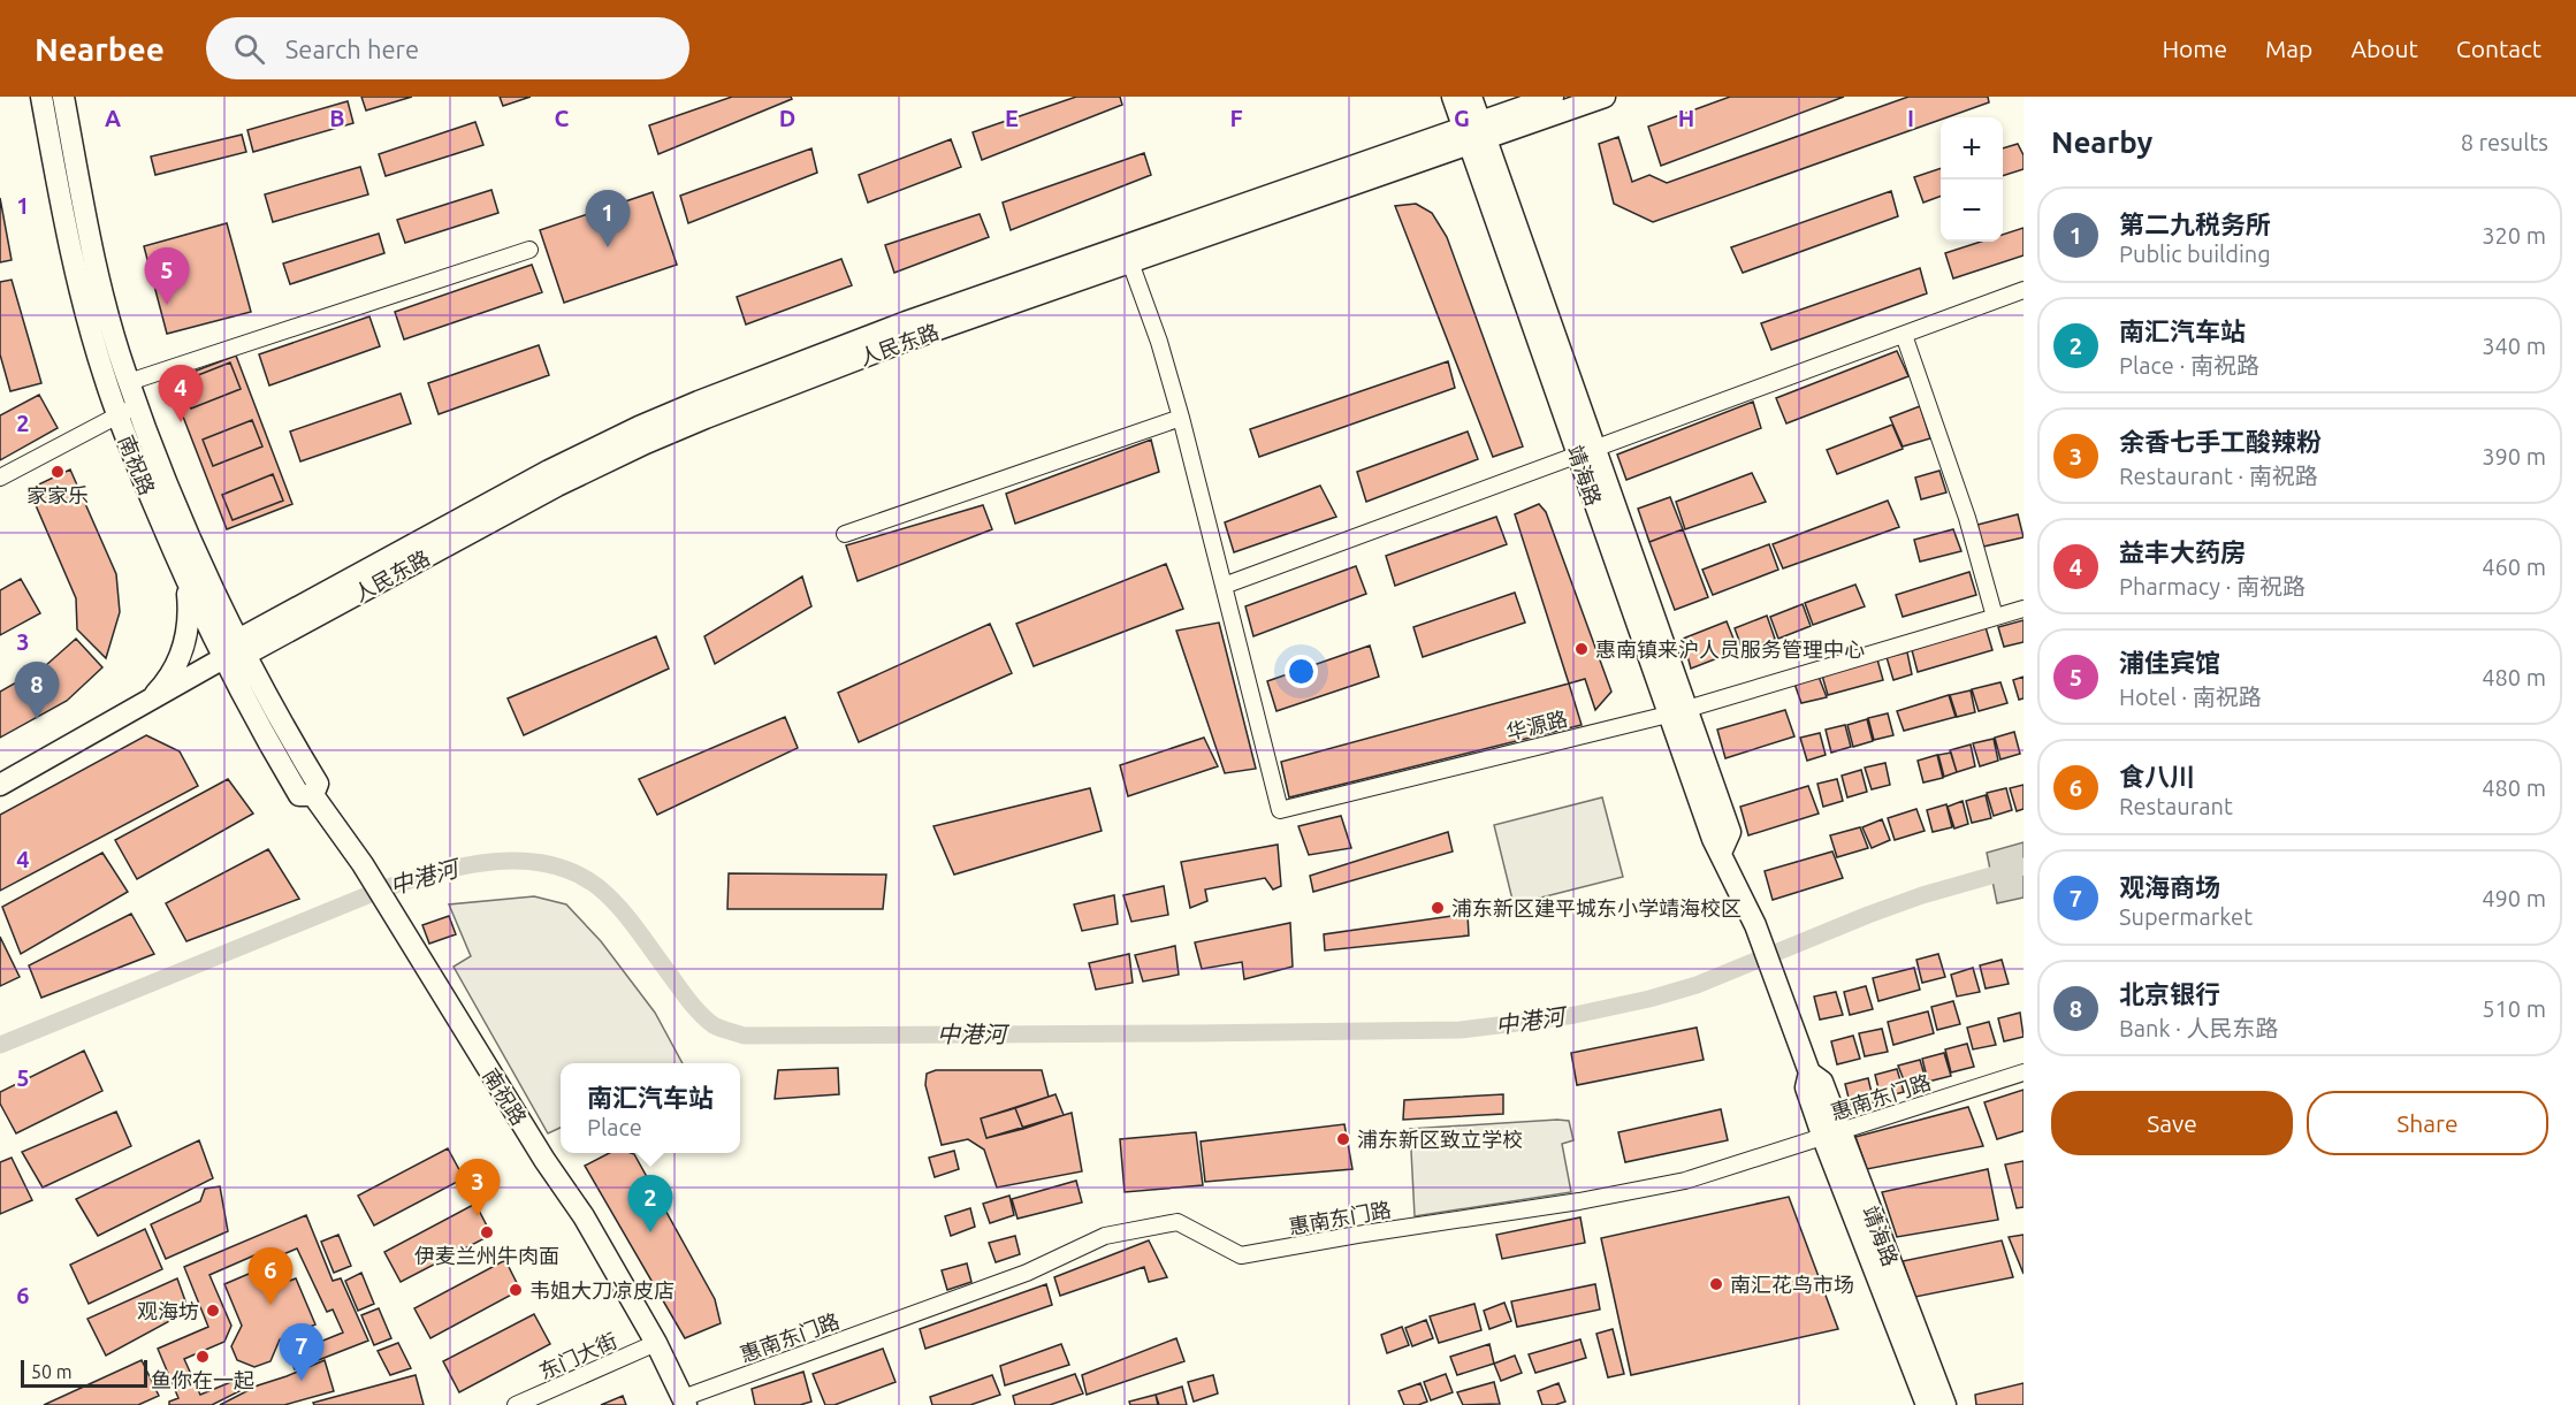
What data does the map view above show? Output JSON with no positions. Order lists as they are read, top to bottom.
{
  "streets": {
    "main road": ["人民东路", "南祝路", "靖海路"],
    "street": ["华源路", "惠南东门路", "东门大街"]
  },
  "crossings": [
    ["人民东路", "南祝路"],
    ["人民东路", "靖海路"],
    ["南祝路", "惠南东门路"],
    ["南祝路", "东门大街"],
    ["靖海路", "华源路"],
    ["靖海路", "惠南东门路"]
  ],
  "water": ["中港河"],
  "places": [
    "家家乐",
    "惠南镇来沪人员服务管理中心",
    "浦东新区建平城东小学靖海校区",
    "浦东新区致立学校",
    "伊麦兰州牛肉面",
    "南汇花鸟市场",
    "韦姐大刀凉皮店",
    "观海坊",
    "鱼你在一起"
  ],
  "scale_bar": "50 m",
  "page": {
    "header": "Nearbee",
    "search": "Search here",
    "nav": [
      "Home",
      "Map",
      "About",
      "Contact"
    ],
    "heading": ["Nearby", "8 results"],
    "map_buttons": ["+", "−"],
    "list": [
      {
        "mark": "1",
        "name": "第二九税务所",
        "note": "Public building",
        "value": "320 m"
      },
      {
        "mark": "2",
        "name": "南汇汽车站",
        "note": "Place · 南祝路",
        "value": "340 m"
      },
      {
        "mark": "3",
        "name": "余香七手工酸辣粉",
        "note": "Restaurant · 南祝路",
        "value": "390 m"
      },
      {
        "mark": "4",
        "name": "益丰大药房",
        "note": "Pharmacy · 南祝路",
        "value": "460 m"
      },
      {
        "mark": "5",
        "name": "浦佳宾馆",
        "note": "Hotel · 南祝路",
        "value": "480 m"
      },
      {
        "mark": "6",
        "name": "食八川",
        "note": "Restaurant",
        "value": "480 m"
      },
      {
        "mark": "7",
        "name": "观海商场",
        "note": "Supermarket",
        "value": "490 m"
      },
      {
        "mark": "8",
        "name": "北京银行",
        "note": "Bank · 人民东路",
        "value": "510 m"
      }
    ],
    "pins": [
      "1",
      "5",
      "4",
      "8",
      "3",
      "2",
      "6",
      "7"
    ],
    "popup": ["南汇汽车站", "Place"],
    "buttons": ["Save", "Share"],
    "scale": "50 m"
  },
  "grid": {
    "columns": [
      "A",
      "B",
      "C",
      "D",
      "E",
      "F",
      "G",
      "H",
      "I"
    ],
    "rows": [
      "1",
      "2",
      "3",
      "4",
      "5",
      "6"
    ]
  }
}
